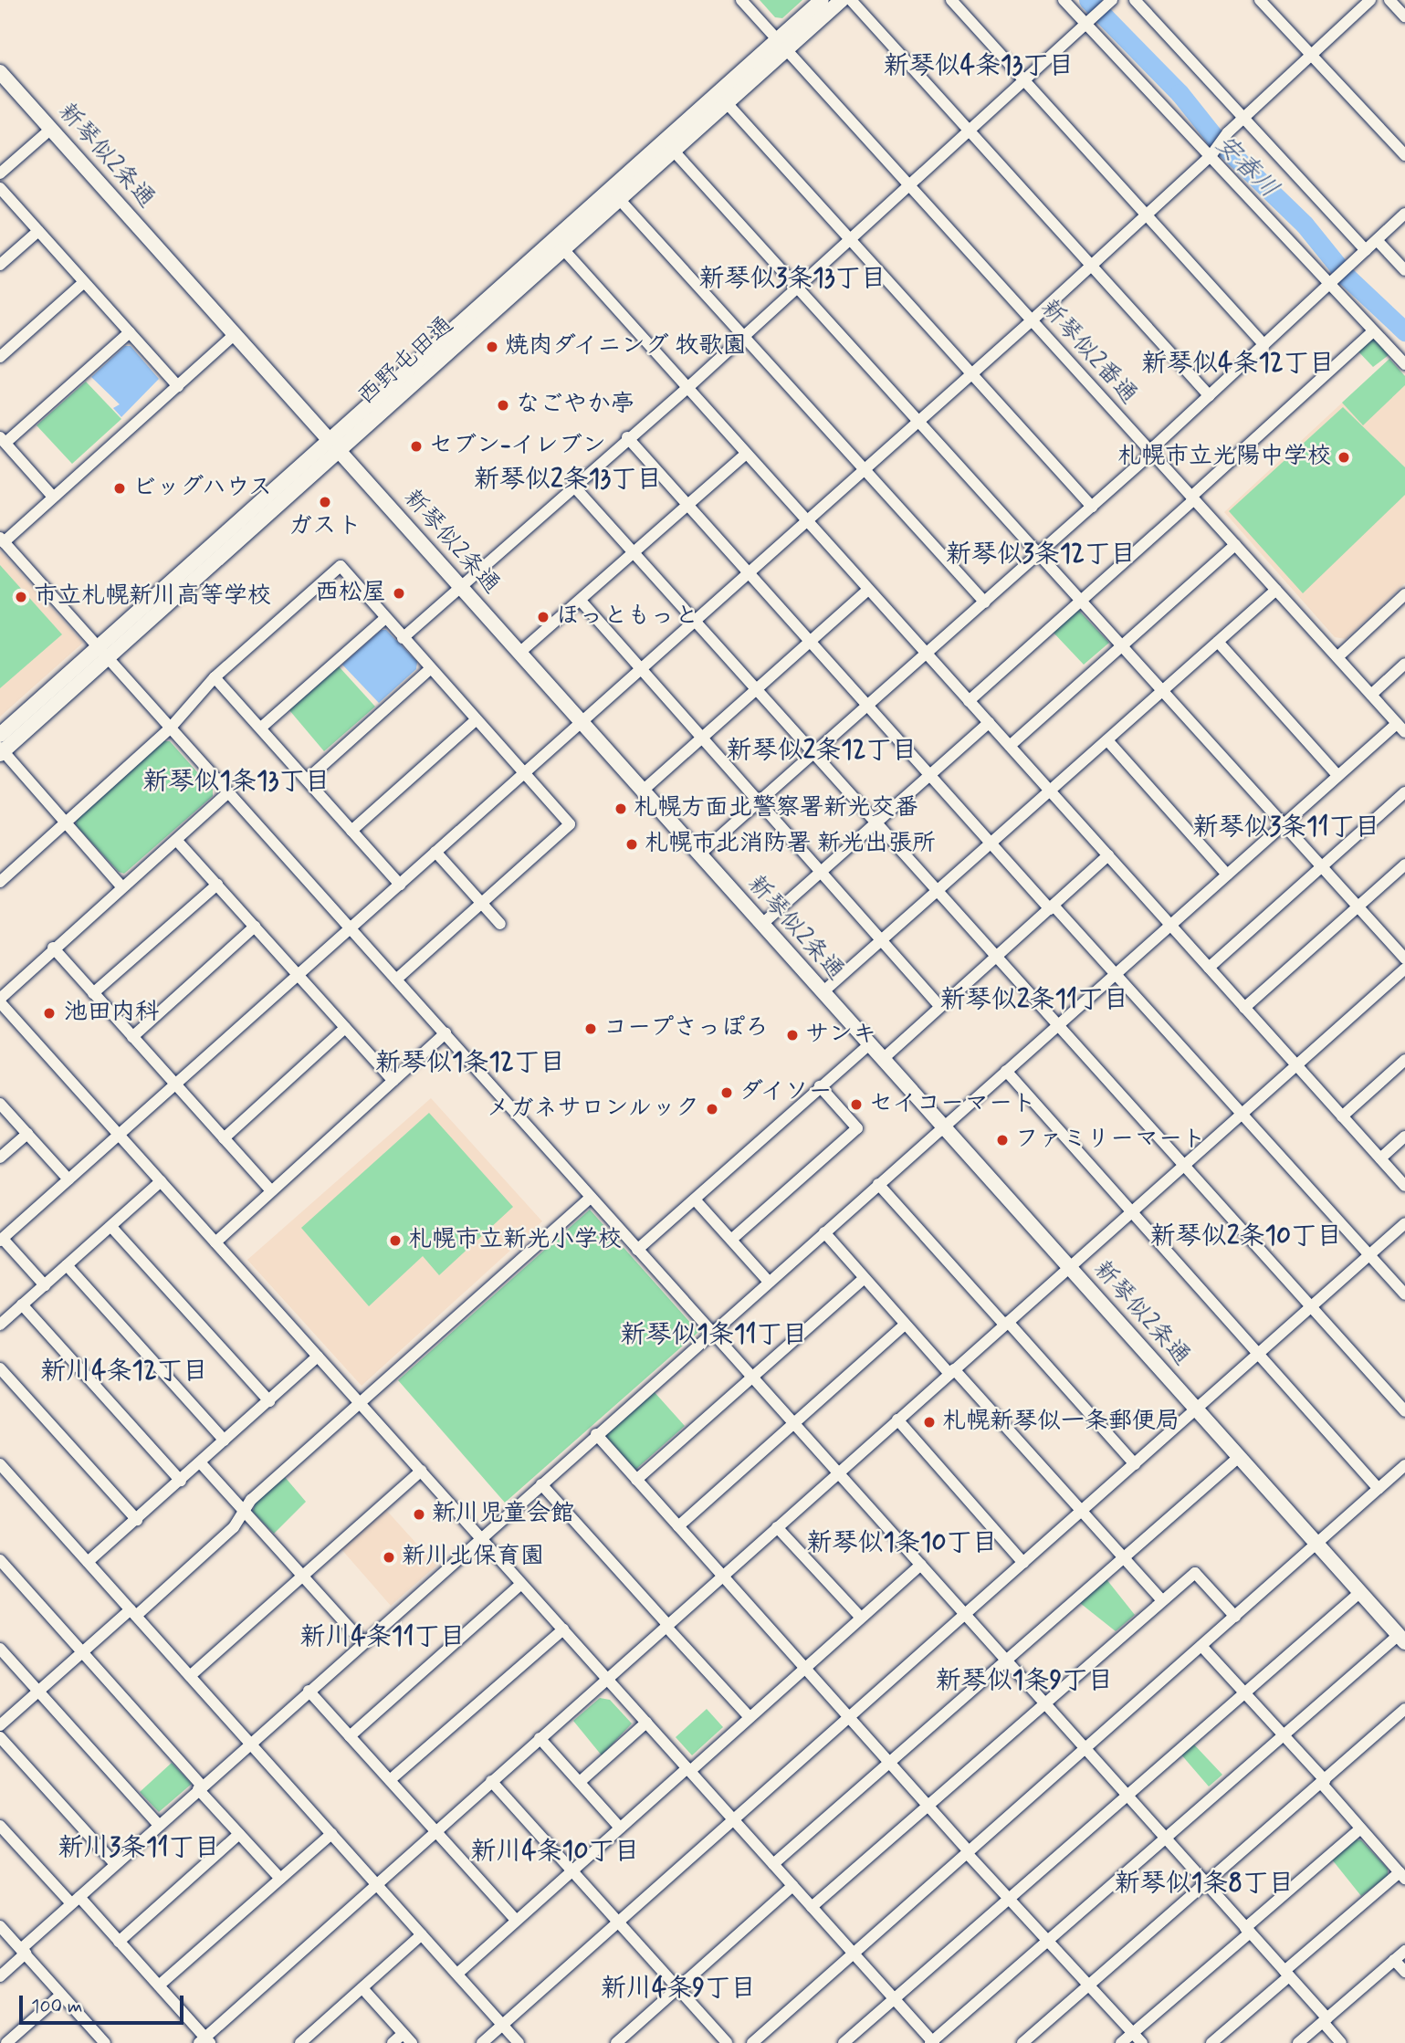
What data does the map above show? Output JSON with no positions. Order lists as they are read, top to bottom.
{
  "streets": {
    "street": ["新琴似2条通", "新琴似2番通", "西野屯田通"]
  },
  "crossings": [
    ["新琴似2条通", "西野屯田通"],
    ["新琴似2番通", "西野屯田通"]
  ],
  "districts": [
    "新琴似4条13丁目",
    "新琴似3条13丁目",
    "新琴似4条12丁目",
    "新琴似2条13丁目",
    "新琴似3条12丁目",
    "新琴似2条12丁目",
    "新琴似1条13丁目",
    "新琴似3条11丁目",
    "新琴似2条11丁目",
    "新琴似1条12丁目",
    "新琴似2条10丁目",
    "新琴似1条11丁目",
    "新川4条12丁目",
    "新琴似1条10丁目",
    "新川4条11丁目",
    "新琴似1条9丁目",
    "新川3条11丁目",
    "新川4条10丁目",
    "新琴似1条8丁目",
    "新川4条9丁目"
  ],
  "water": ["安春川"],
  "places": [
    "焼肉ダイニング 牧歌園",
    "なごやか亭",
    "セブン-イレブン",
    "札幌市立光陽中学校",
    "ビッグハウス",
    "ガスト",
    "西松屋",
    "市立札幌新川高等学校",
    "ほっともっと",
    "札幌方面北警察署新光交番",
    "札幌市北消防署 新光出張所",
    "池田内科",
    "コープさっぽろ",
    "サンキ",
    "ダイソー",
    "セイコーマート",
    "メガネサロンルック",
    "ファミリーマート",
    "札幌市立新光小学校",
    "札幌新琴似一条郵便局",
    "新川児童会館",
    "新川北保育園"
  ],
  "scale_bar": "100 m"
}
